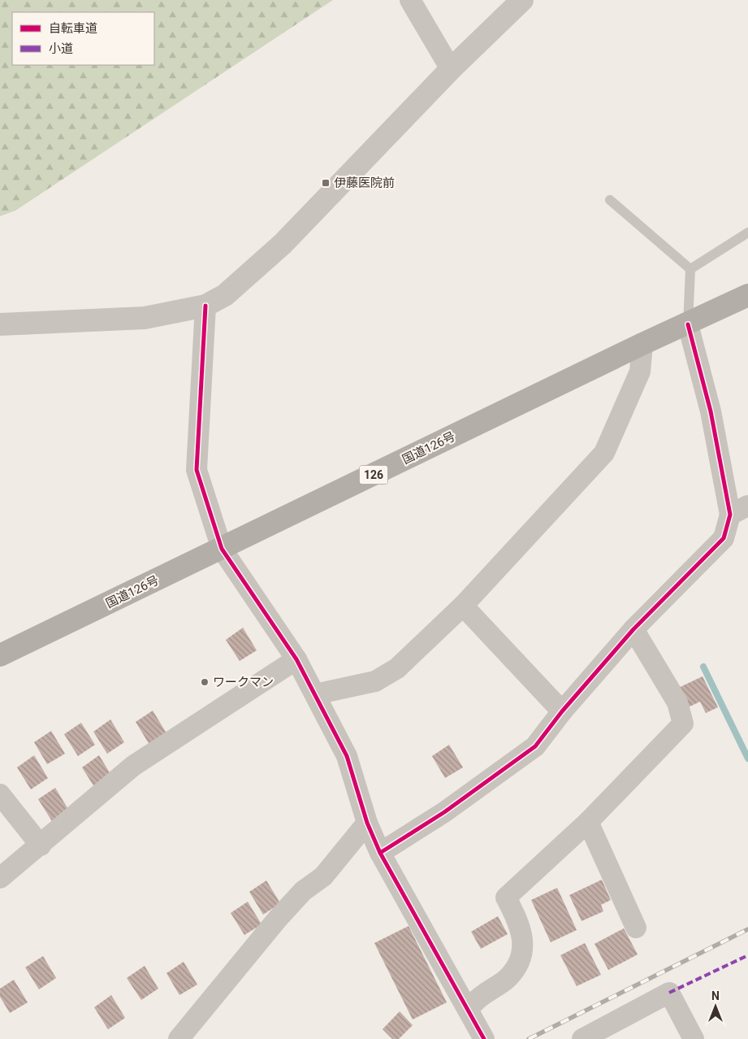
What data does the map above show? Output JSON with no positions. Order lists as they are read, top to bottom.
{
  "streets": {
    "highway": ["国道126号", "126"]
  },
  "places": {
    "transit": ["伊藤医院前"],
    "other": ["ワークマン"]
  },
  "legend": ["自転車道", "小道"],
  "north": "top"
}
